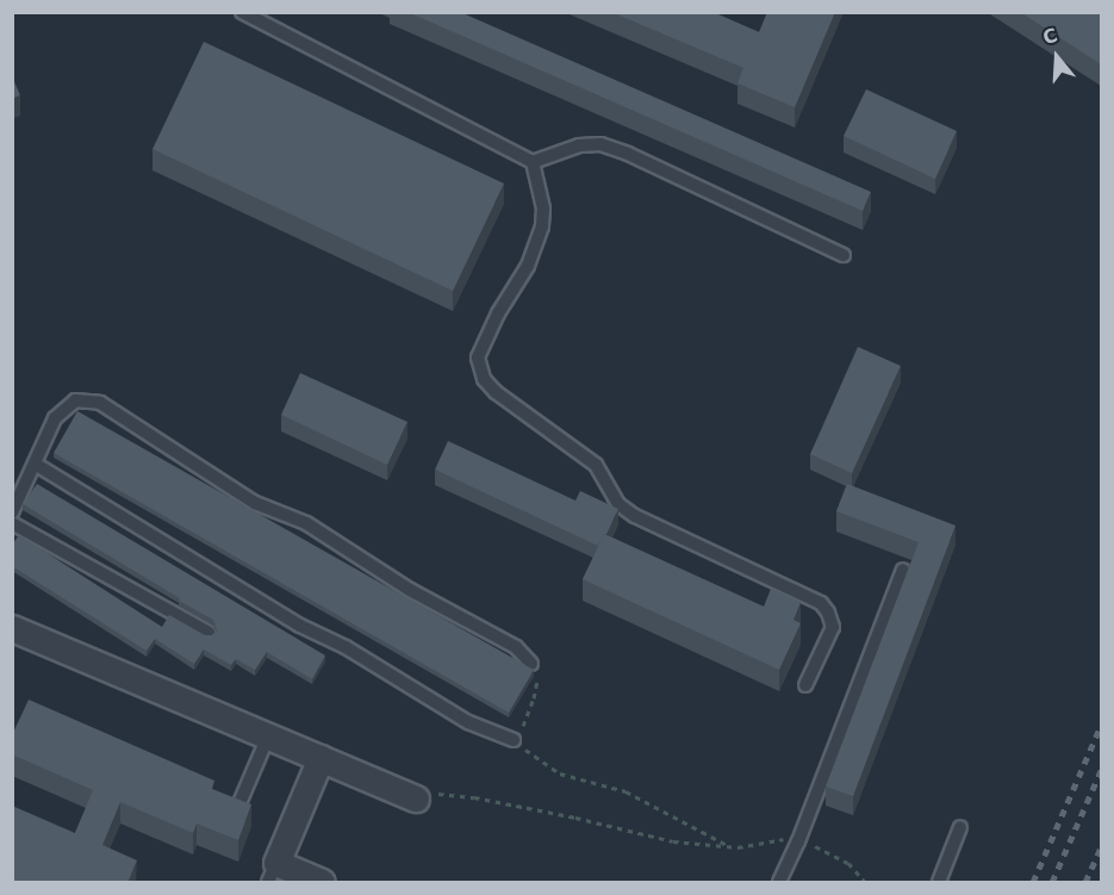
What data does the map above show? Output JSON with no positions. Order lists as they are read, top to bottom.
{
  "north": "top"
}
